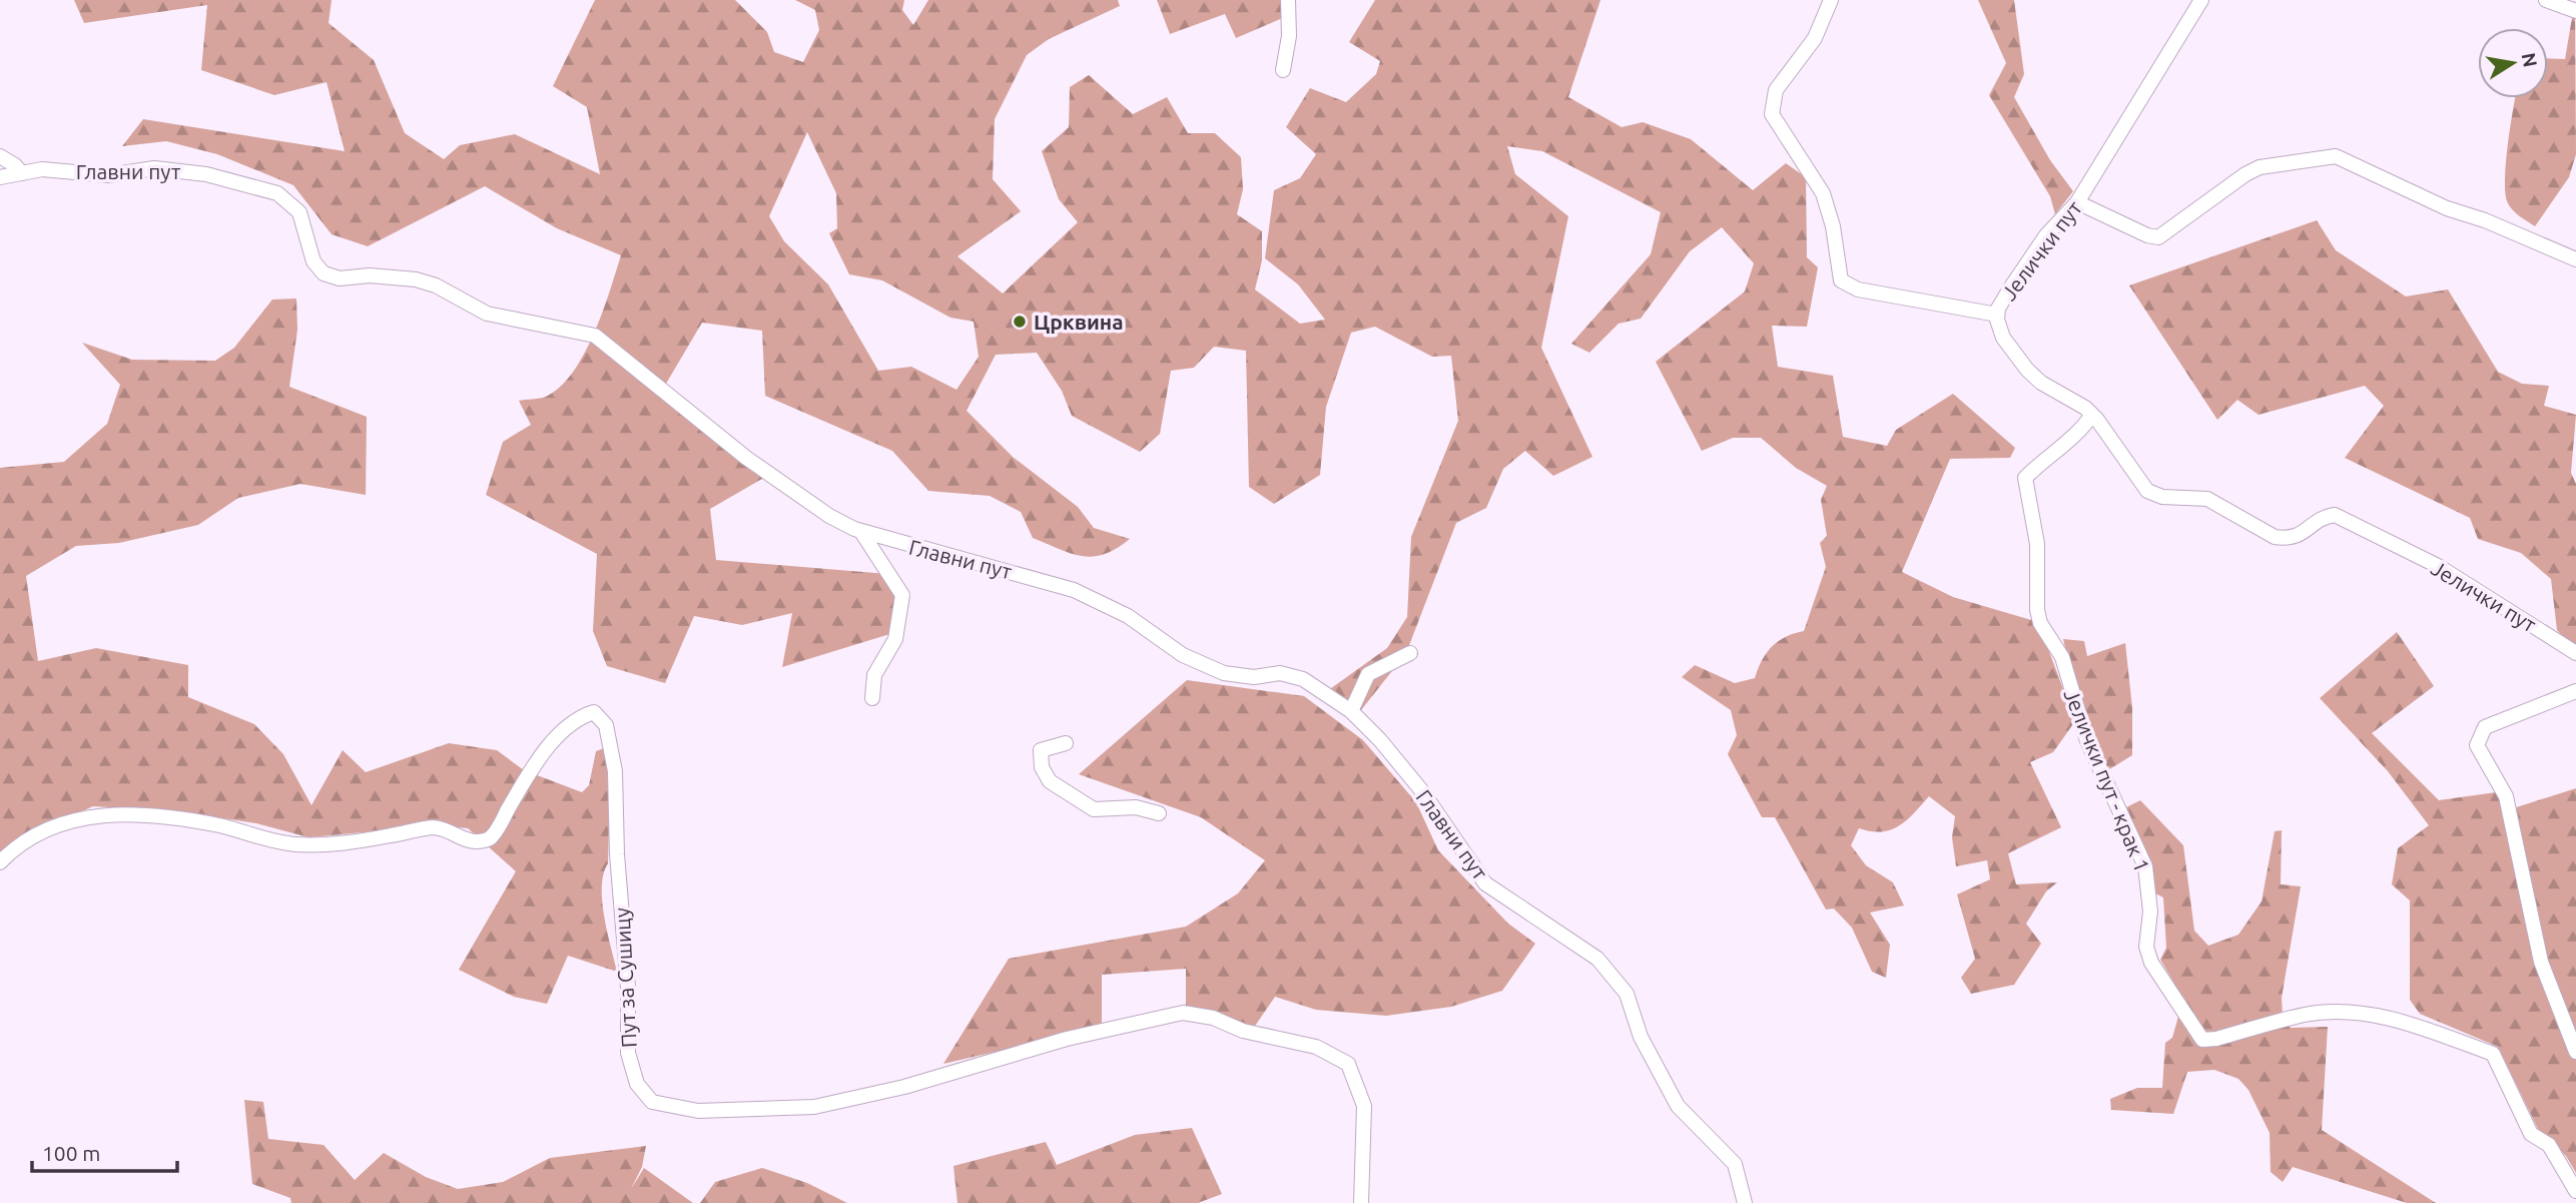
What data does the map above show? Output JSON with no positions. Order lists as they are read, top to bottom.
{
  "streets": {
    "street": [
      "Главни пут",
      "Јелички пут",
      "Јелички пут - крак 1",
      "Пут за Сушицу"
    ]
  },
  "crossings": [
    ["Јелички пут", "Јелички пут - крак 1"]
  ],
  "places": ["Црквина"],
  "scale_bar": "100 m",
  "north": "right"
}
